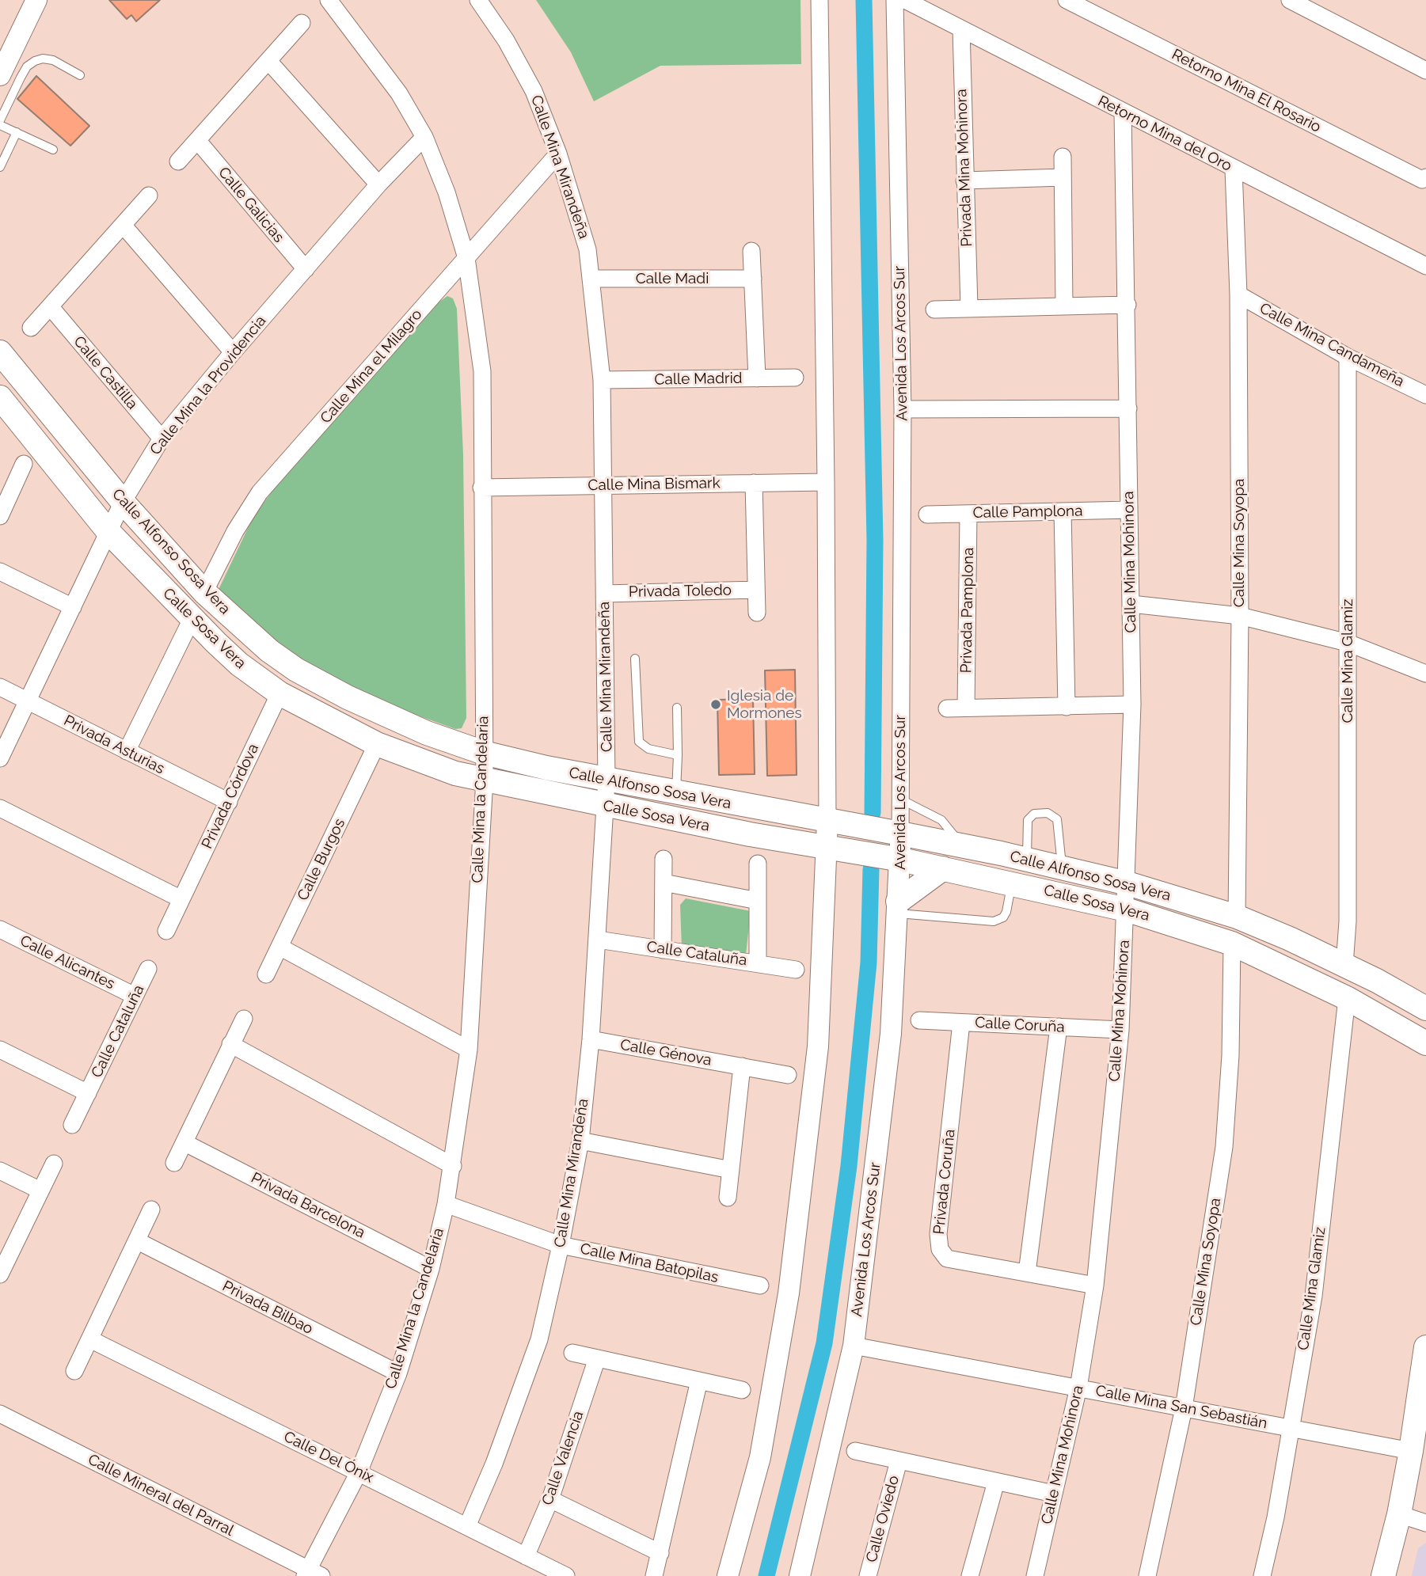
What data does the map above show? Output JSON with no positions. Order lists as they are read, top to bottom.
{
  "streets": {
    "main road": ["Calle Alfonso Sosa Vera", "Calle Sosa Vera"],
    "street": [
      "Retorno Mina El Rosario",
      "Retorno Mina del Oro",
      "Calle Mina Mirandeña",
      "Privada Mina Mohinora",
      "Calle Galicias",
      "Calle Madi",
      "Avenida Los Arcos Sur",
      "Calle Mina Candameña",
      "Calle Mina el Milagro",
      "Calle Castilla",
      "Calle Madrid",
      "Calle Mina la Providencia",
      "Calle Mina Bismark",
      "Calle Pamplona",
      "Calle Mina Soyopa",
      "Calle Mina Mohinora",
      "Privada Toledo",
      "Privada Pamplona",
      "Calle Mina Glamiz",
      "Privada Asturias",
      "Privada Córdova",
      "Calle Mina la Candelaria",
      "Calle Burgos",
      "Calle Cataluña",
      "Calle Alicantes",
      "Calle Coruña",
      "Calle Génova",
      "Privada Coruña",
      "Privada Barcelona",
      "Calle Mina Batopilas",
      "Privada Bilbao",
      "Calle Mina San Sebastián",
      "Calle Del Ónix",
      "Calle Valencia",
      "Calle Mineral del Parral",
      "Calle Oviedo"
    ]
  },
  "crossings": [
    ["Retorno Mina del Oro", "Privada Mina Mohinora"],
    ["Retorno Mina del Oro", "Calle Mina Soyopa"],
    ["Retorno Mina del Oro", "Calle Mina Mohinora"],
    ["Calle Mina Mirandeña", "Calle Madi"],
    ["Calle Mina Mirandeña", "Calle Mina el Milagro"],
    ["Calle Mina Mirandeña", "Calle Madrid"],
    ["Calle Mina Mirandeña", "Calle Mina Bismark"],
    ["Calle Mina Mirandeña", "Calle Alfonso Sosa Vera"],
    ["Calle Mina Mirandeña", "Privada Toledo"],
    ["Calle Mina Mirandeña", "Calle Sosa Vera"],
    ["Calle Mina Mirandeña", "Calle Cataluña"],
    ["Calle Mina Mirandeña", "Calle Génova"],
    ["Calle Mina Mirandeña", "Calle Mina Batopilas"],
    ["Calle Mina Mirandeña", "Calle Del Ónix"],
    ["Calle Galicias", "Calle Mina la Providencia"],
    ["Avenida Los Arcos Sur", "Calle Alfonso Sosa Vera"],
    ["Avenida Los Arcos Sur", "Calle Sosa Vera"],
    ["Avenida Los Arcos Sur", "Calle Mina San Sebastián"],
    ["Calle Mina Candameña", "Calle Mina Soyopa"],
    ["Calle Mina Candameña", "Calle Mina Glamiz"],
    ["Calle Mina el Milagro", "Calle Alfonso Sosa Vera"],
    ["Calle Mina el Milagro", "Calle Mina la Candelaria"],
    ["Calle Castilla", "Calle Mina la Providencia"],
    ["Calle Mina la Providencia", "Calle Alfonso Sosa Vera"],
    ["Calle Mina la Providencia", "Calle Sosa Vera"],
    ["Calle Mina la Providencia", "Privada Asturias"],
    ["Calle Mina la Providencia", "Calle Mina la Candelaria"],
    ["Calle Mina Bismark", "Calle Mina la Candelaria"],
    ["Calle Pamplona", "Calle Mina Mohinora"],
    ["Calle Pamplona", "Privada Pamplona"],
    ["Calle Mina Soyopa", "Calle Alfonso Sosa Vera"],
    ["Calle Mina Soyopa", "Calle Sosa Vera"],
    ["Calle Mina Soyopa", "Calle Mina San Sebastián"],
    ["Calle Alfonso Sosa Vera", "Calle Mina Mohinora"],
    ["Calle Alfonso Sosa Vera", "Calle Mina Glamiz"],
    ["Calle Alfonso Sosa Vera", "Calle Mina la Candelaria"],
    ["Calle Mina Mohinora", "Calle Sosa Vera"],
    ["Calle Mina Mohinora", "Calle Coruña"],
    ["Calle Mina Mohinora", "Privada Coruña"],
    ["Calle Mina Mohinora", "Calle Mina San Sebastián"],
    ["Calle Mina Mohinora", "Calle Oviedo"],
    ["Calle Sosa Vera", "Calle Mina Glamiz"],
    ["Calle Sosa Vera", "Privada Córdova"],
    ["Calle Sosa Vera", "Calle Mina la Candelaria"],
    ["Calle Sosa Vera", "Calle Burgos"],
    ["Calle Mina Glamiz", "Calle Mina San Sebastián"],
    ["Privada Asturias", "Privada Córdova"],
    ["Calle Mina la Candelaria", "Privada Barcelona"],
    ["Calle Mina la Candelaria", "Calle Mina Batopilas"],
    ["Calle Mina la Candelaria", "Privada Bilbao"],
    ["Calle Mina la Candelaria", "Calle Del Ónix"],
    ["Calle Mina la Candelaria", "Calle Mineral del Parral"],
    ["Calle Cataluña", "Calle Alicantes"],
    ["Calle Coruña", "Privada Coruña"],
    ["Calle Del Ónix", "Calle Valencia"]
  ],
  "places": ["Iglesia de Mormones"]
}
